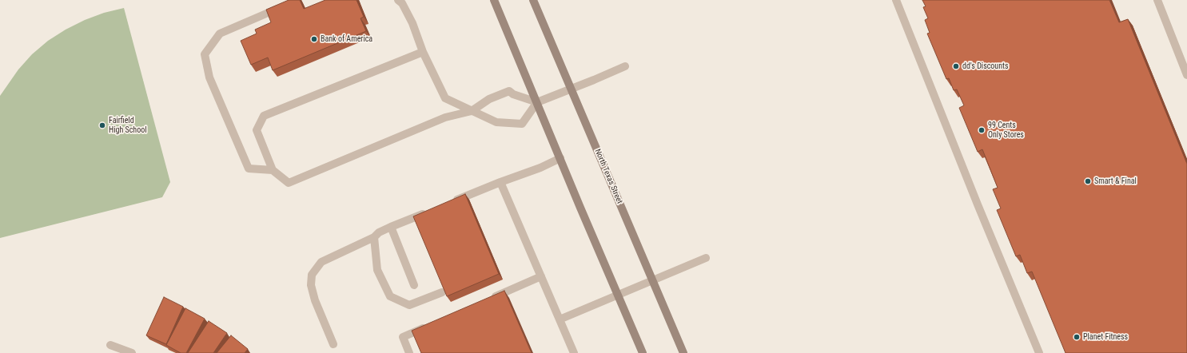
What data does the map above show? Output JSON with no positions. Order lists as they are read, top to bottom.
{
  "streets": {
    "main road": ["North Texas Street"]
  },
  "places": [
    "Bank of America",
    "dd's Discounts",
    "Fairfield High School",
    "99 Cents Only Stores",
    "Smart & Final",
    "Planet Fitness"
  ]
}
